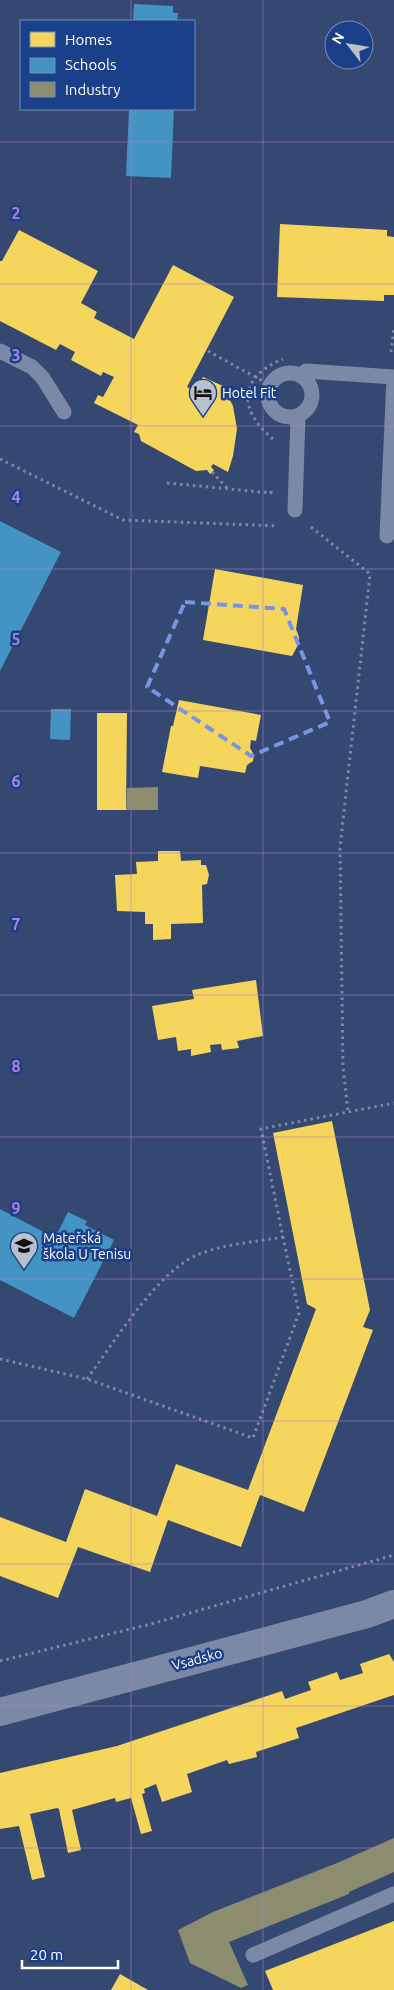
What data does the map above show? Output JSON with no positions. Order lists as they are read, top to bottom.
{
  "streets": {
    "street": ["Vsadsko"]
  },
  "places": {
    "hotel": ["Hotel Fit"],
    "school or university": ["Mateřská škola U Tenisu"]
  },
  "legend": ["Homes", "Schools", "Industry"],
  "scale_bar": "20 m",
  "north": "top left",
  "grid": {
    "rows": [
      "2",
      "3",
      "4",
      "5",
      "6",
      "7",
      "8",
      "9"
    ]
  }
}
